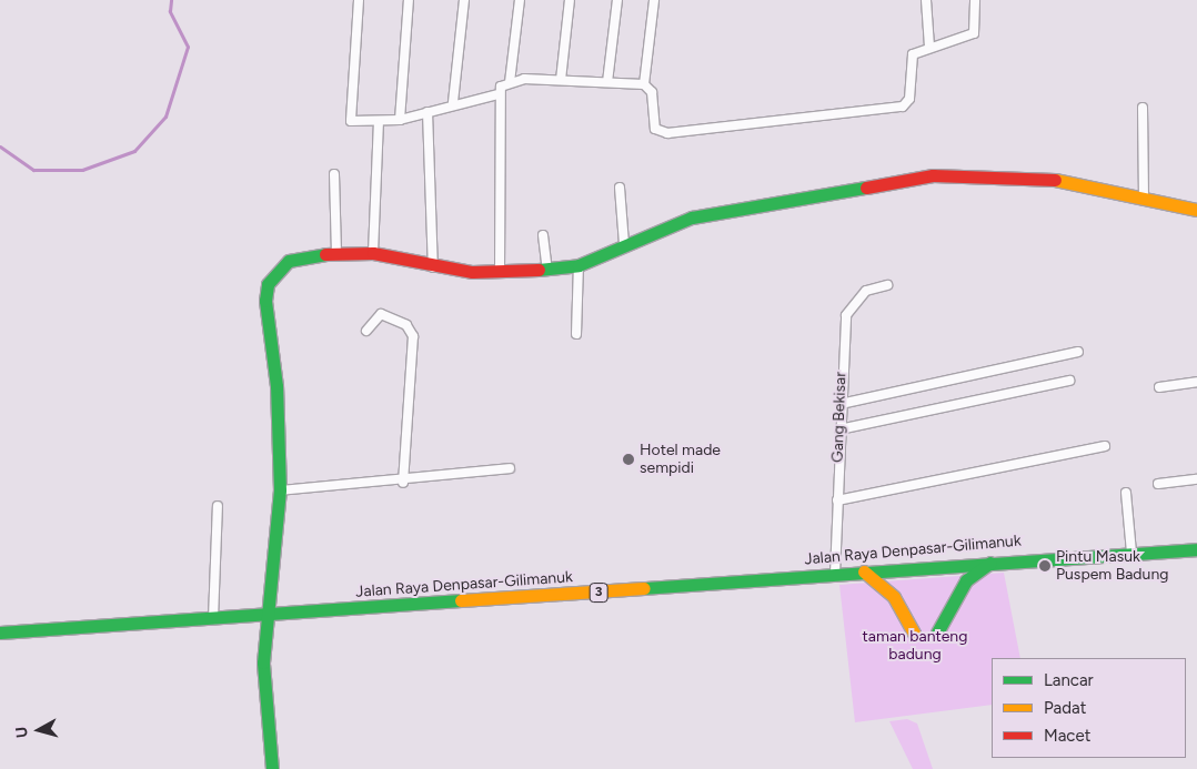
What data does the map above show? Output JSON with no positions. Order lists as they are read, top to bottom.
{
  "streets": {
    "main road": ["Jalan Raya Denpasar-Gilimanuk", "3"],
    "street": ["Gang Bekisar"]
  },
  "crossings": [
    ["Gang Bekisar", "Jalan Raya Denpasar-Gilimanuk"]
  ],
  "parks": ["taman banteng badung"],
  "places": ["Hotel made sempidi", "Pintu Masuk Puspem Badung"],
  "legend": ["Lancar", "Padat", "Macet"],
  "north": "left"
}
